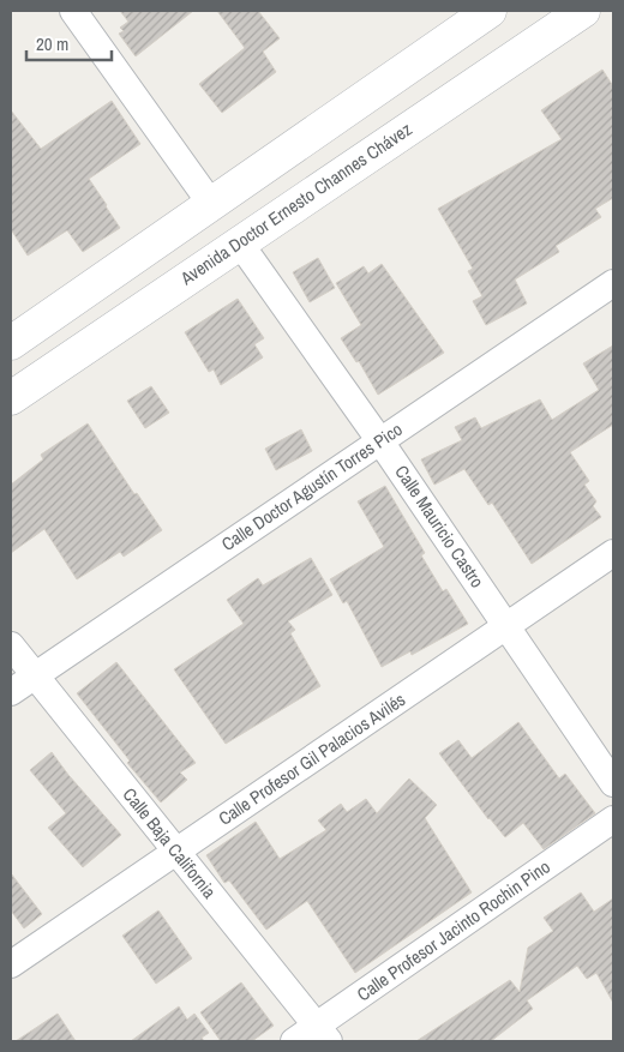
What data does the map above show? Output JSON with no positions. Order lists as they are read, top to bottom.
{
  "streets": {
    "street": [
      "Avenida Doctor Ernesto Channes Chávez",
      "Calle Doctor Agustín Torres Pico",
      "Calle Mauricio Castro",
      "Calle Profesor Gil Palacios Avilés",
      "Calle Baja California",
      "Calle Profesor Jacinto Rochin Pino"
    ]
  },
  "crossings": [
    ["Avenida Doctor Ernesto Channes Chávez", "Calle Mauricio Castro"],
    ["Calle Doctor Agustín Torres Pico", "Calle Mauricio Castro"],
    ["Calle Doctor Agustín Torres Pico", "Calle Baja California"],
    ["Calle Mauricio Castro", "Calle Profesor Gil Palacios Avilés"],
    ["Calle Profesor Gil Palacios Avilés", "Calle Baja California"],
    ["Calle Baja California", "Calle Profesor Jacinto Rochin Pino"]
  ],
  "scale_bar": "20 m"
}
